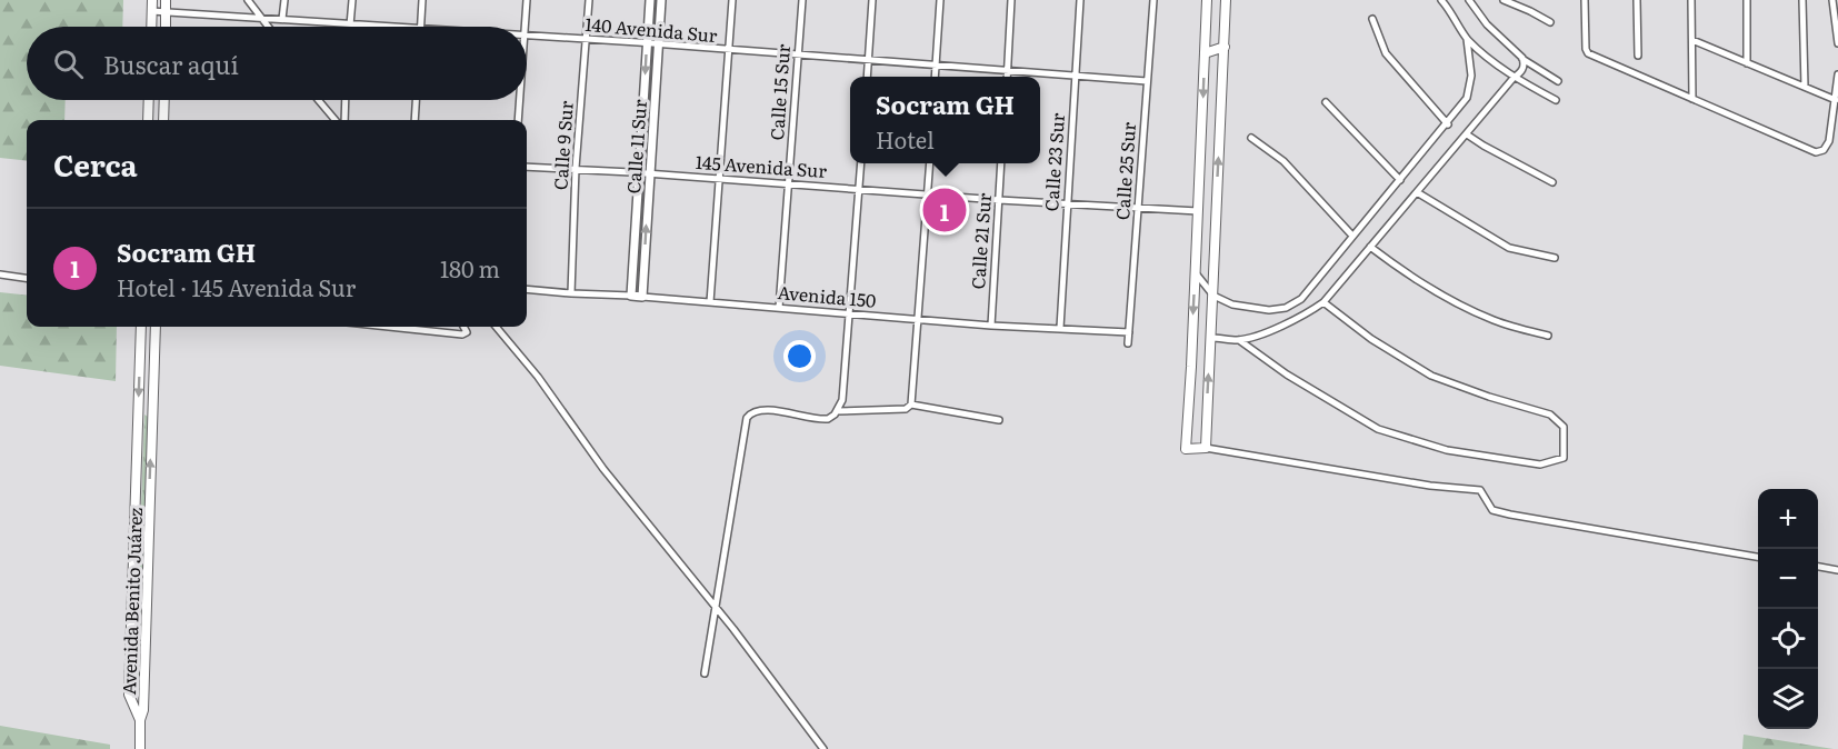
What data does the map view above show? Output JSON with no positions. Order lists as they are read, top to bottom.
{
  "streets": {
    "main road": ["Avenida Benito Juárez"],
    "street": [
      "140 Avenida Sur",
      "Calle 15 Sur",
      "Calle 9 Sur",
      "Calle 11 Sur",
      "Calle 23 Sur",
      "145 Avenida Sur",
      "Calle 25 Sur",
      "Calle 21 Sur",
      "Avenida 150"
    ]
  },
  "crossings": [
    ["140 Avenida Sur", "Calle 15 Sur"],
    ["140 Avenida Sur", "Calle 9 Sur"],
    ["140 Avenida Sur", "Calle 11 Sur"],
    ["140 Avenida Sur", "Calle 23 Sur"],
    ["140 Avenida Sur", "Calle 25 Sur"],
    ["Calle 15 Sur", "145 Avenida Sur"],
    ["Calle 15 Sur", "Avenida 150"],
    ["Calle 9 Sur", "145 Avenida Sur"],
    ["Calle 9 Sur", "Avenida 150"],
    ["Calle 11 Sur", "145 Avenida Sur"],
    ["Calle 11 Sur", "Avenida 150"],
    ["Calle 23 Sur", "145 Avenida Sur"],
    ["Calle 23 Sur", "Avenida 150"],
    ["145 Avenida Sur", "Calle 25 Sur"],
    ["145 Avenida Sur", "Calle 21 Sur"],
    ["Calle 25 Sur", "Avenida 150"],
    ["Calle 21 Sur", "Avenida 150"]
  ],
  "page": {
    "search": "Buscar aquí",
    "popup": ["Socram GH", "Hotel"],
    "heading": "Cerca",
    "pins": "1",
    "list": [
      {
        "mark": "1",
        "name": "Socram GH",
        "note": "Hotel · 145 Avenida Sur",
        "value": "180 m"
      }
    ],
    "map_buttons": ["+", "−"]
  }
}
